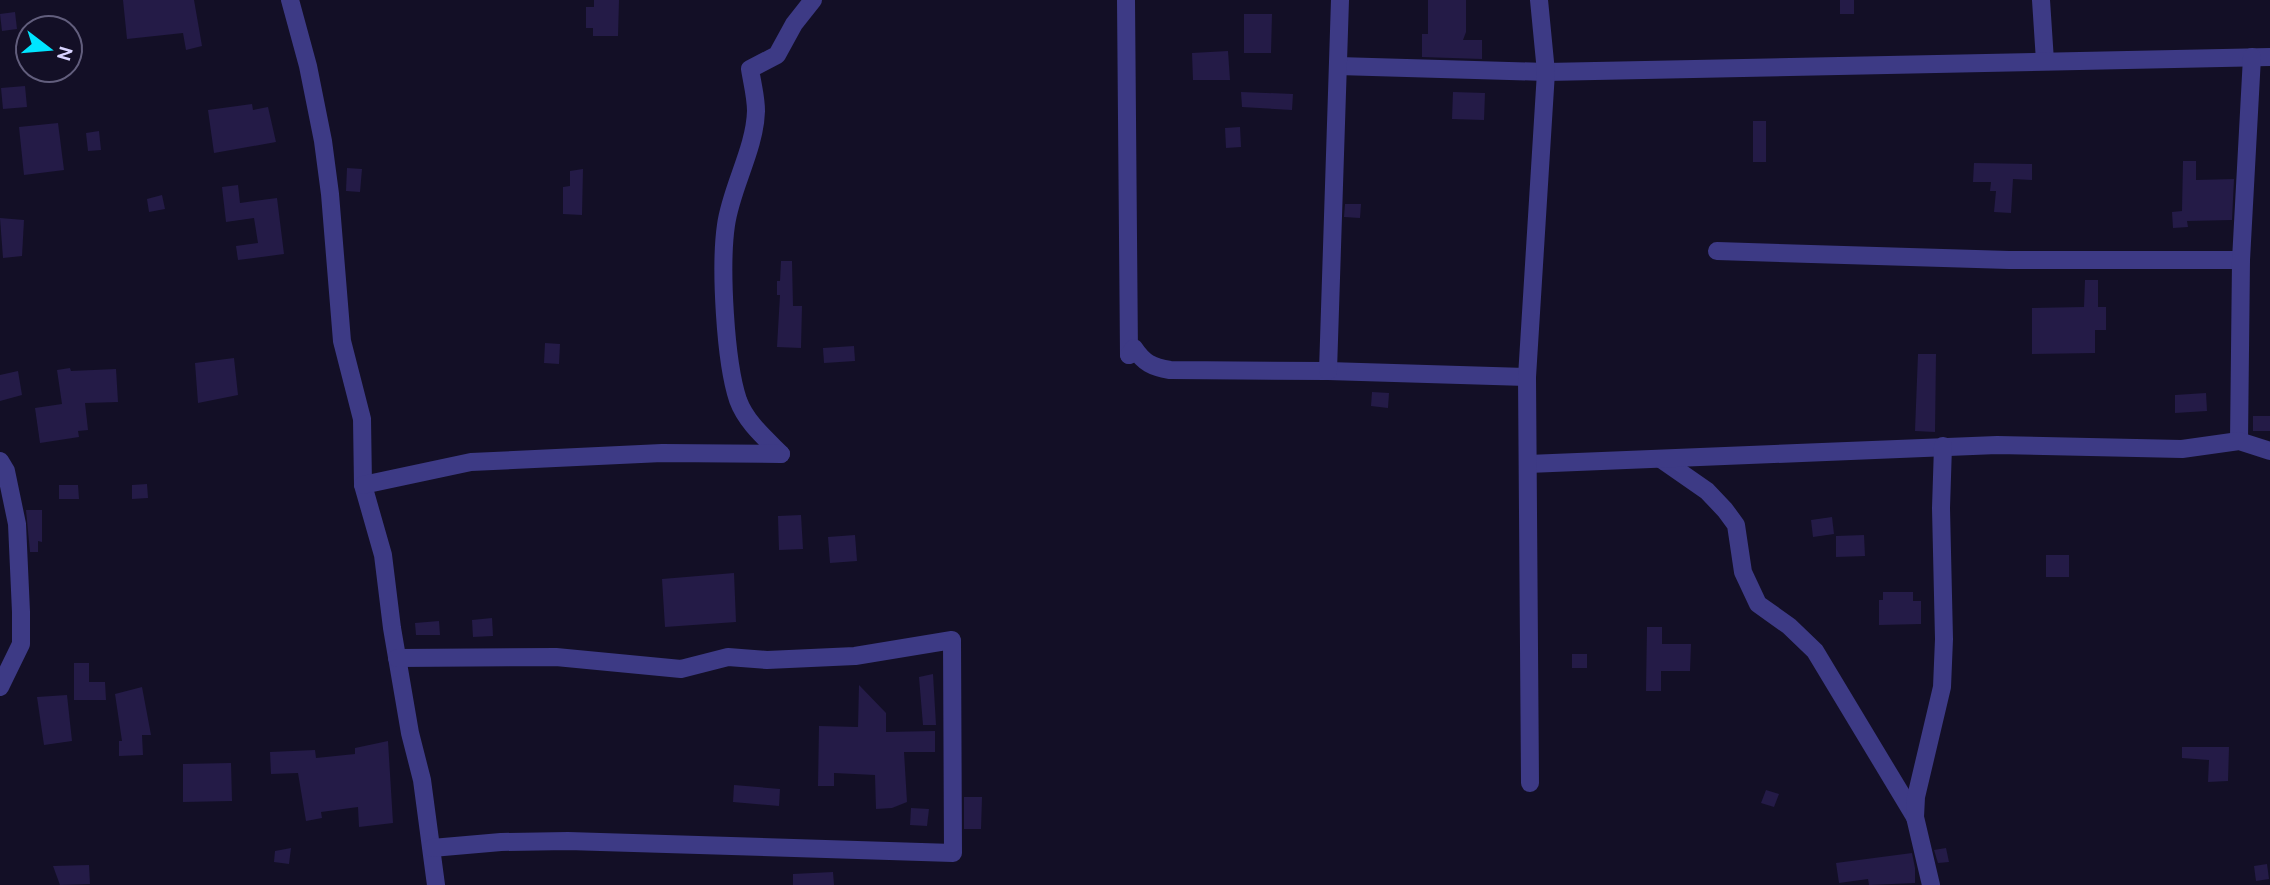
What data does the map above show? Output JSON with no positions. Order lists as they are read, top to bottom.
{
  "north": "right"
}
